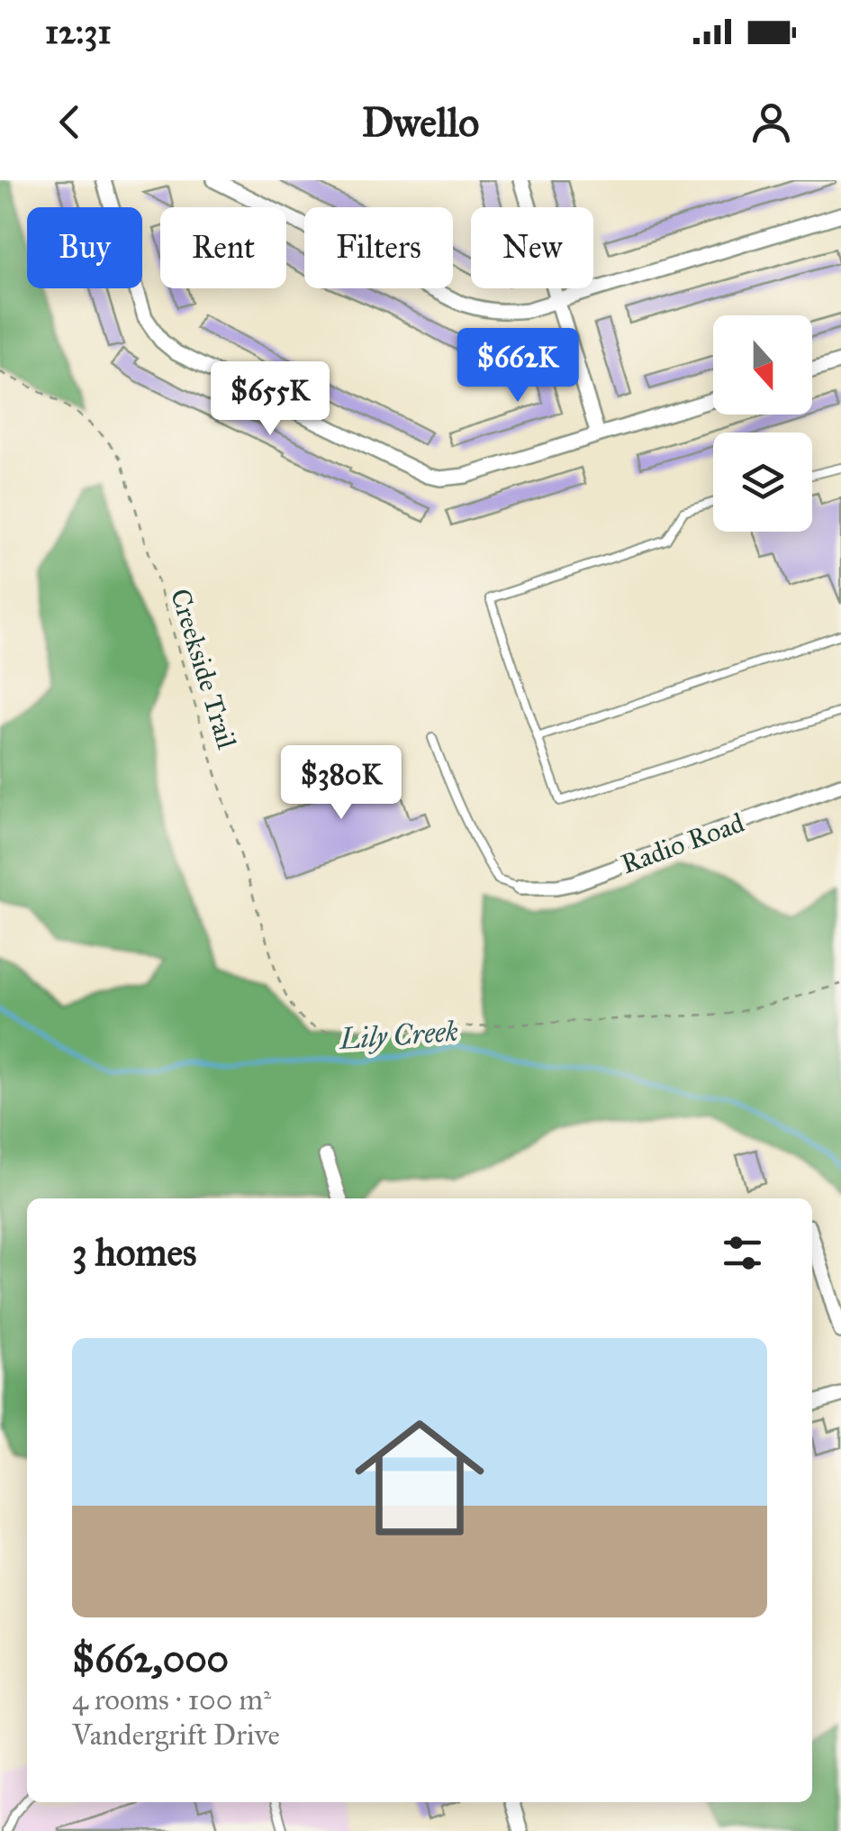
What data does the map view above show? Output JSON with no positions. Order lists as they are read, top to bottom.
{
  "streets": {
    "street": ["Radio Road"],
    "path": ["Creekside Trail"]
  },
  "water": ["Lily Creek"],
  "north": "bottom",
  "page": {
    "status": "12:31",
    "header": "Dwello",
    "chip": [
      "Buy",
      "Rent",
      "Filters",
      "New"
    ],
    "price": ["$662K", "$655K", "$380K"],
    "heading": "3 homes",
    "list": [
      {
        "name": "$662,000",
        "note": "4 rooms · 100 m² · Vandergrift Drive"
      }
    ]
  }
}
